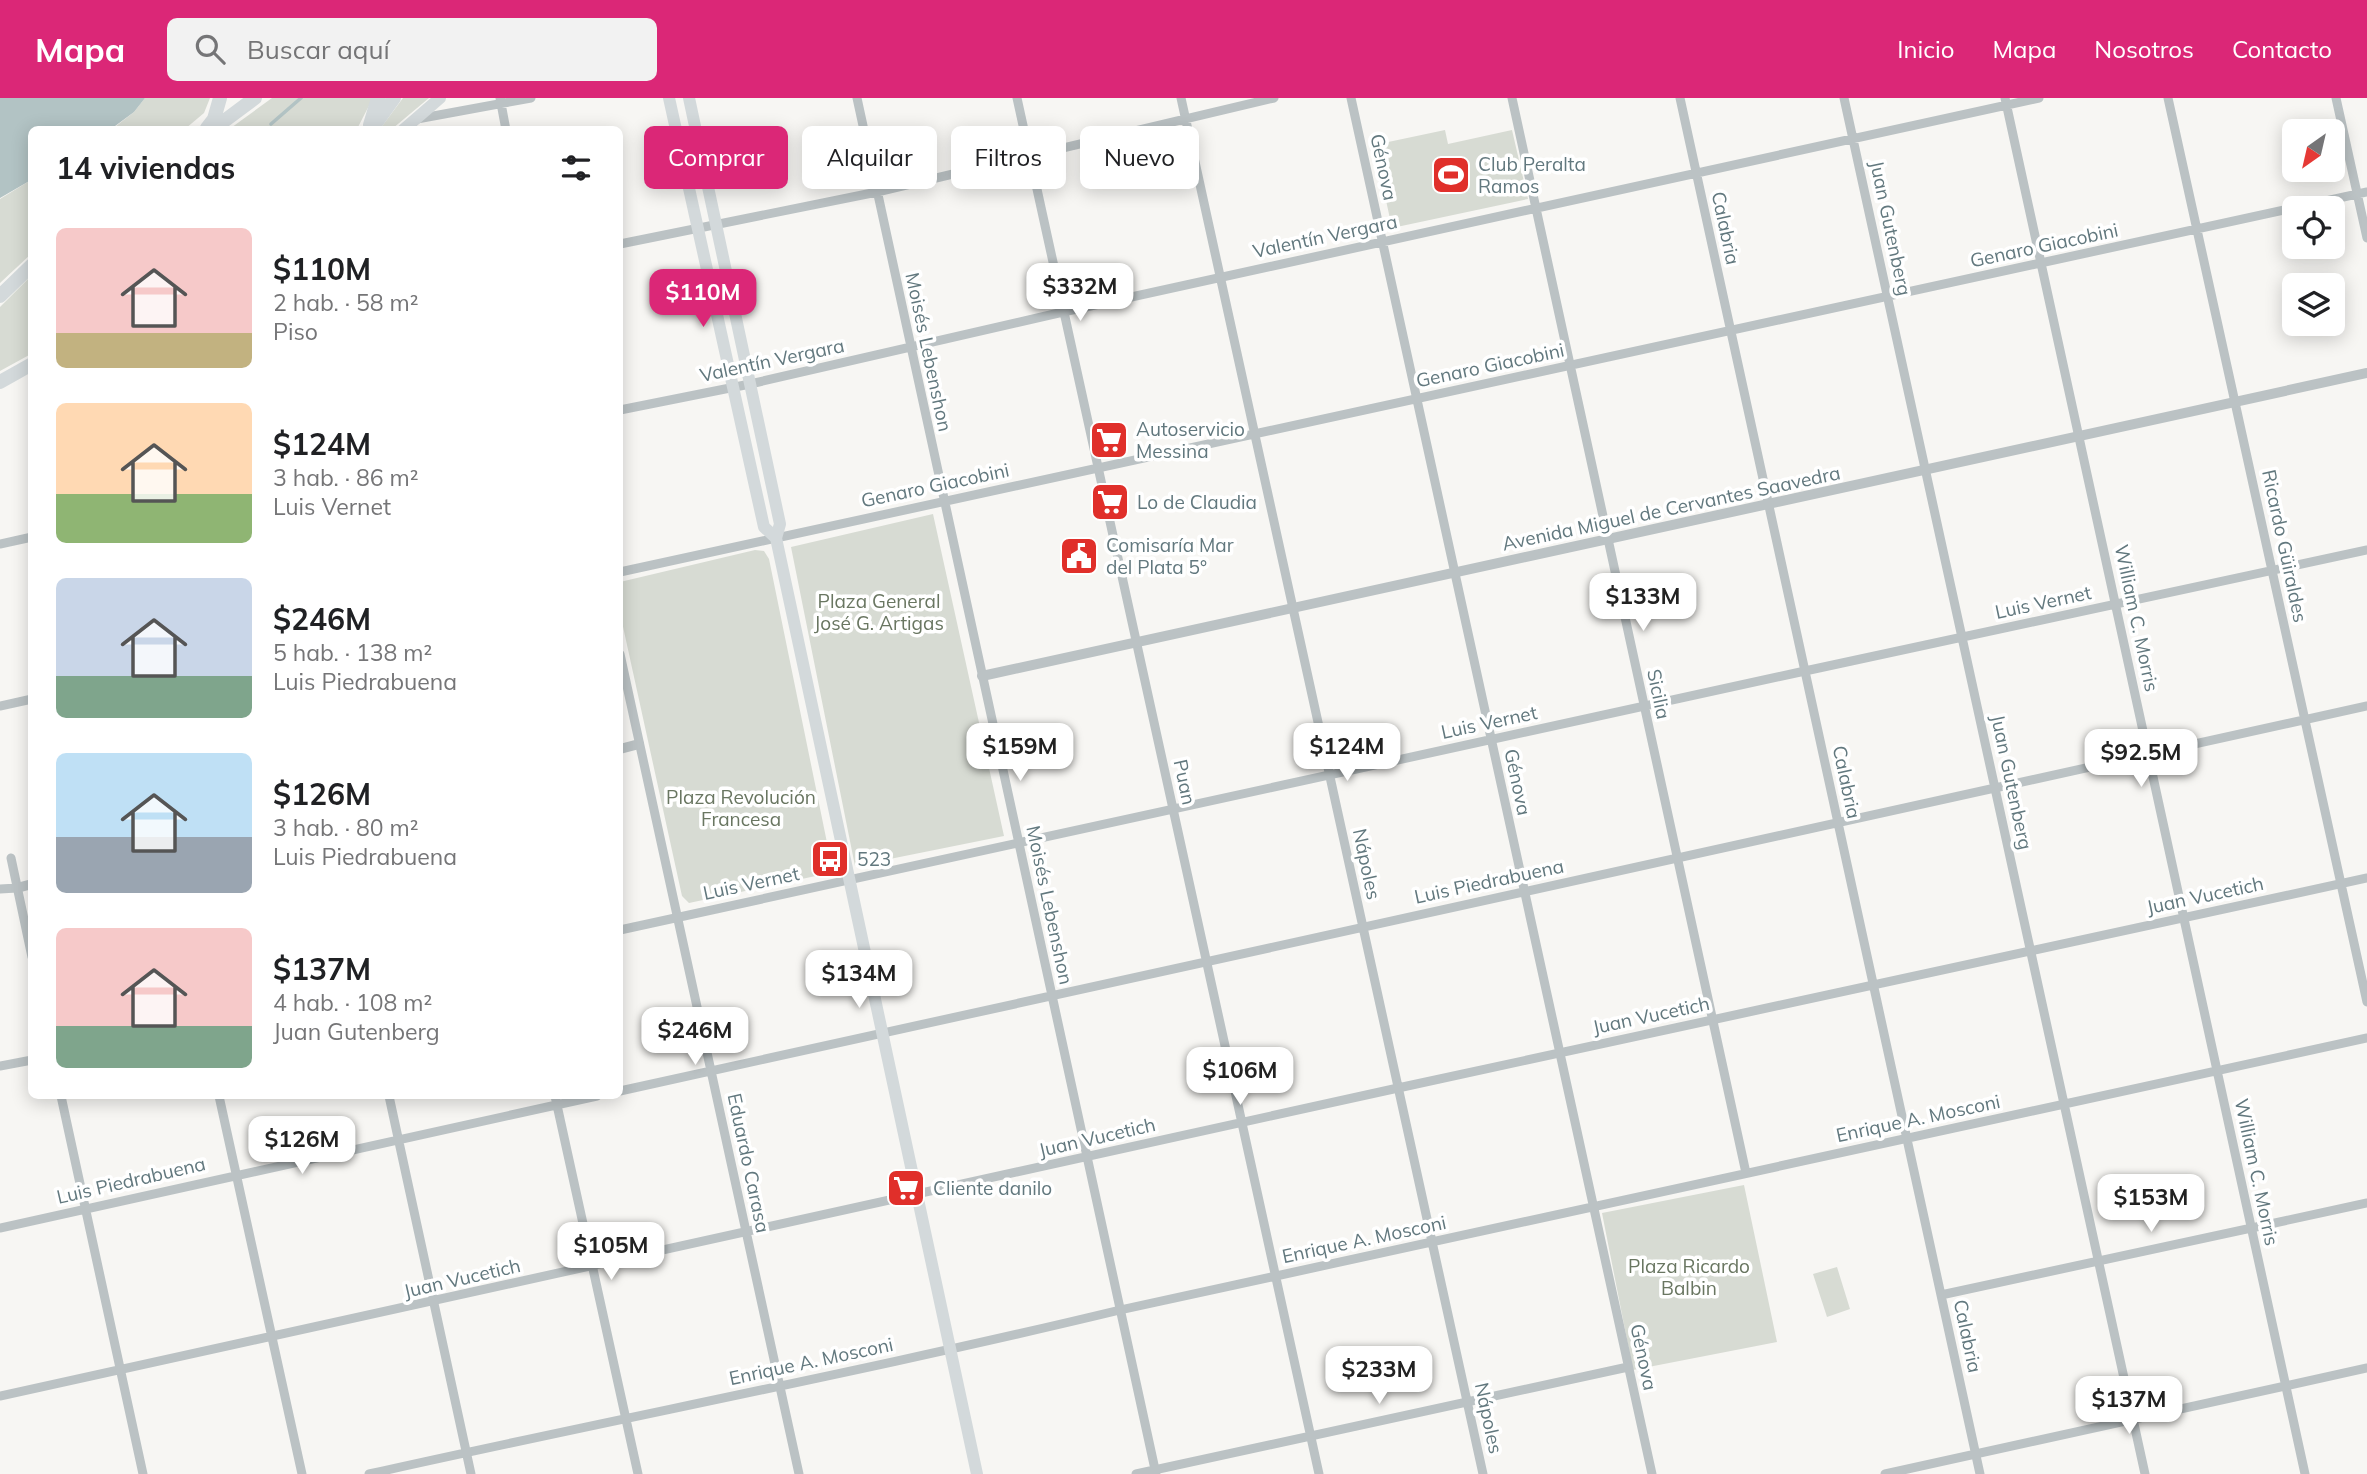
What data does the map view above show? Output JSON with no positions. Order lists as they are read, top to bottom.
{
  "streets": {
    "street": [
      "Génova",
      "Calabria",
      "Juan Gutenberg",
      "Valentín Vergara",
      "Genaro Giacobini",
      "Moisés Lebenshon",
      "Avenida Miguel de Cervantes Saavedra",
      "Ricardo Güiraldes",
      "Luis Vernet",
      "William C. Morris",
      "Sicilia",
      "Puan",
      "Nápoles",
      "Luis Piedrabuena",
      "Juan Vucetich",
      "Enrique A. Mosconi",
      "Eduardo Carasa"
    ]
  },
  "crossings": [
    ["Génova", "Valentín Vergara"],
    ["Génova", "Genaro Giacobini"],
    ["Génova", "Avenida Miguel de Cervantes Saavedra"],
    ["Génova", "Luis Vernet"],
    ["Génova", "Luis Piedrabuena"],
    ["Génova", "Juan Vucetich"],
    ["Génova", "Enrique A. Mosconi"],
    ["Calabria", "Valentín Vergara"],
    ["Calabria", "Genaro Giacobini"],
    ["Calabria", "Avenida Miguel de Cervantes Saavedra"],
    ["Calabria", "Luis Vernet"],
    ["Calabria", "Luis Piedrabuena"],
    ["Calabria", "Juan Vucetich"],
    ["Calabria", "Enrique A. Mosconi"],
    ["Juan Gutenberg", "Valentín Vergara"],
    ["Juan Gutenberg", "Genaro Giacobini"],
    ["Juan Gutenberg", "Avenida Miguel de Cervantes Saavedra"],
    ["Juan Gutenberg", "Luis Vernet"],
    ["Juan Gutenberg", "Luis Piedrabuena"],
    ["Juan Gutenberg", "Juan Vucetich"],
    ["Juan Gutenberg", "Enrique A. Mosconi"],
    ["Valentín Vergara", "Moisés Lebenshon"],
    ["Valentín Vergara", "William C. Morris"],
    ["Valentín Vergara", "Sicilia"],
    ["Valentín Vergara", "Puan"],
    ["Valentín Vergara", "Nápoles"],
    ["Genaro Giacobini", "Moisés Lebenshon"],
    ["Genaro Giacobini", "Ricardo Güiraldes"],
    ["Genaro Giacobini", "William C. Morris"],
    ["Genaro Giacobini", "Sicilia"],
    ["Genaro Giacobini", "Puan"],
    ["Genaro Giacobini", "Nápoles"],
    ["Moisés Lebenshon", "Avenida Miguel de Cervantes Saavedra"],
    ["Moisés Lebenshon", "Luis Vernet"],
    ["Moisés Lebenshon", "Luis Piedrabuena"],
    ["Moisés Lebenshon", "Juan Vucetich"],
    ["Moisés Lebenshon", "Enrique A. Mosconi"],
    ["Avenida Miguel de Cervantes Saavedra", "Ricardo Güiraldes"],
    ["Avenida Miguel de Cervantes Saavedra", "William C. Morris"],
    ["Avenida Miguel de Cervantes Saavedra", "Sicilia"],
    ["Avenida Miguel de Cervantes Saavedra", "Puan"],
    ["Avenida Miguel de Cervantes Saavedra", "Nápoles"],
    ["Ricardo Güiraldes", "Luis Vernet"],
    ["Ricardo Güiraldes", "Luis Piedrabuena"],
    ["Ricardo Güiraldes", "Juan Vucetich"],
    ["Luis Vernet", "William C. Morris"],
    ["Luis Vernet", "Sicilia"],
    ["Luis Vernet", "Puan"],
    ["Luis Vernet", "Nápoles"],
    ["Luis Vernet", "Eduardo Carasa"],
    ["William C. Morris", "Luis Piedrabuena"],
    ["William C. Morris", "Juan Vucetich"],
    ["William C. Morris", "Enrique A. Mosconi"],
    ["Sicilia", "Luis Piedrabuena"],
    ["Sicilia", "Juan Vucetich"],
    ["Sicilia", "Enrique A. Mosconi"],
    ["Puan", "Luis Piedrabuena"],
    ["Puan", "Juan Vucetich"],
    ["Puan", "Enrique A. Mosconi"],
    ["Nápoles", "Luis Piedrabuena"],
    ["Nápoles", "Juan Vucetich"],
    ["Nápoles", "Enrique A. Mosconi"],
    ["Luis Piedrabuena", "Eduardo Carasa"],
    ["Juan Vucetich", "Eduardo Carasa"],
    ["Enrique A. Mosconi", "Eduardo Carasa"]
  ],
  "parks": ["Plaza General José G. Artigas", "Plaza Revolución Francesa", "Plaza Ricardo Balbin"],
  "places": {
    "sports": ["Club Peralta Ramos"],
    "supermarket": ["Autoservicio Messina", "Lo de Claudia", "Cliente danilo"],
    "public building": ["Comisaría Mar del Plata 5°"],
    "bus stop": ["523"]
  },
  "north": "bottom left",
  "page": {
    "header": "Mapa",
    "search": "Buscar aquí",
    "nav": [
      "Inicio",
      "Mapa",
      "Nosotros",
      "Contacto"
    ],
    "chip": [
      "Comprar",
      "Alquilar",
      "Filtros",
      "Nuevo"
    ],
    "heading": "14 viviendas",
    "list": [
      {
        "name": "$110M",
        "note": "2 hab. · 58 m² · Piso"
      },
      {
        "name": "$124M",
        "note": "3 hab. · 86 m² · Luis Vernet"
      },
      {
        "name": "$246M",
        "note": "5 hab. · 138 m² · Luis Piedrabuena"
      },
      {
        "name": "$126M",
        "note": "3 hab. · 80 m² · Luis Piedrabuena"
      },
      {
        "name": "$137M",
        "note": "4 hab. · 108 m² · Juan Gutenberg"
      }
    ],
    "price": [
      "$332M",
      "$110M",
      "$133M",
      "$159M",
      "$124M",
      "$92.5M",
      "$134M",
      "$246M",
      "$106M",
      "$126M",
      "$153M",
      "$105M",
      "$233M",
      "$137M"
    ]
  }
}
